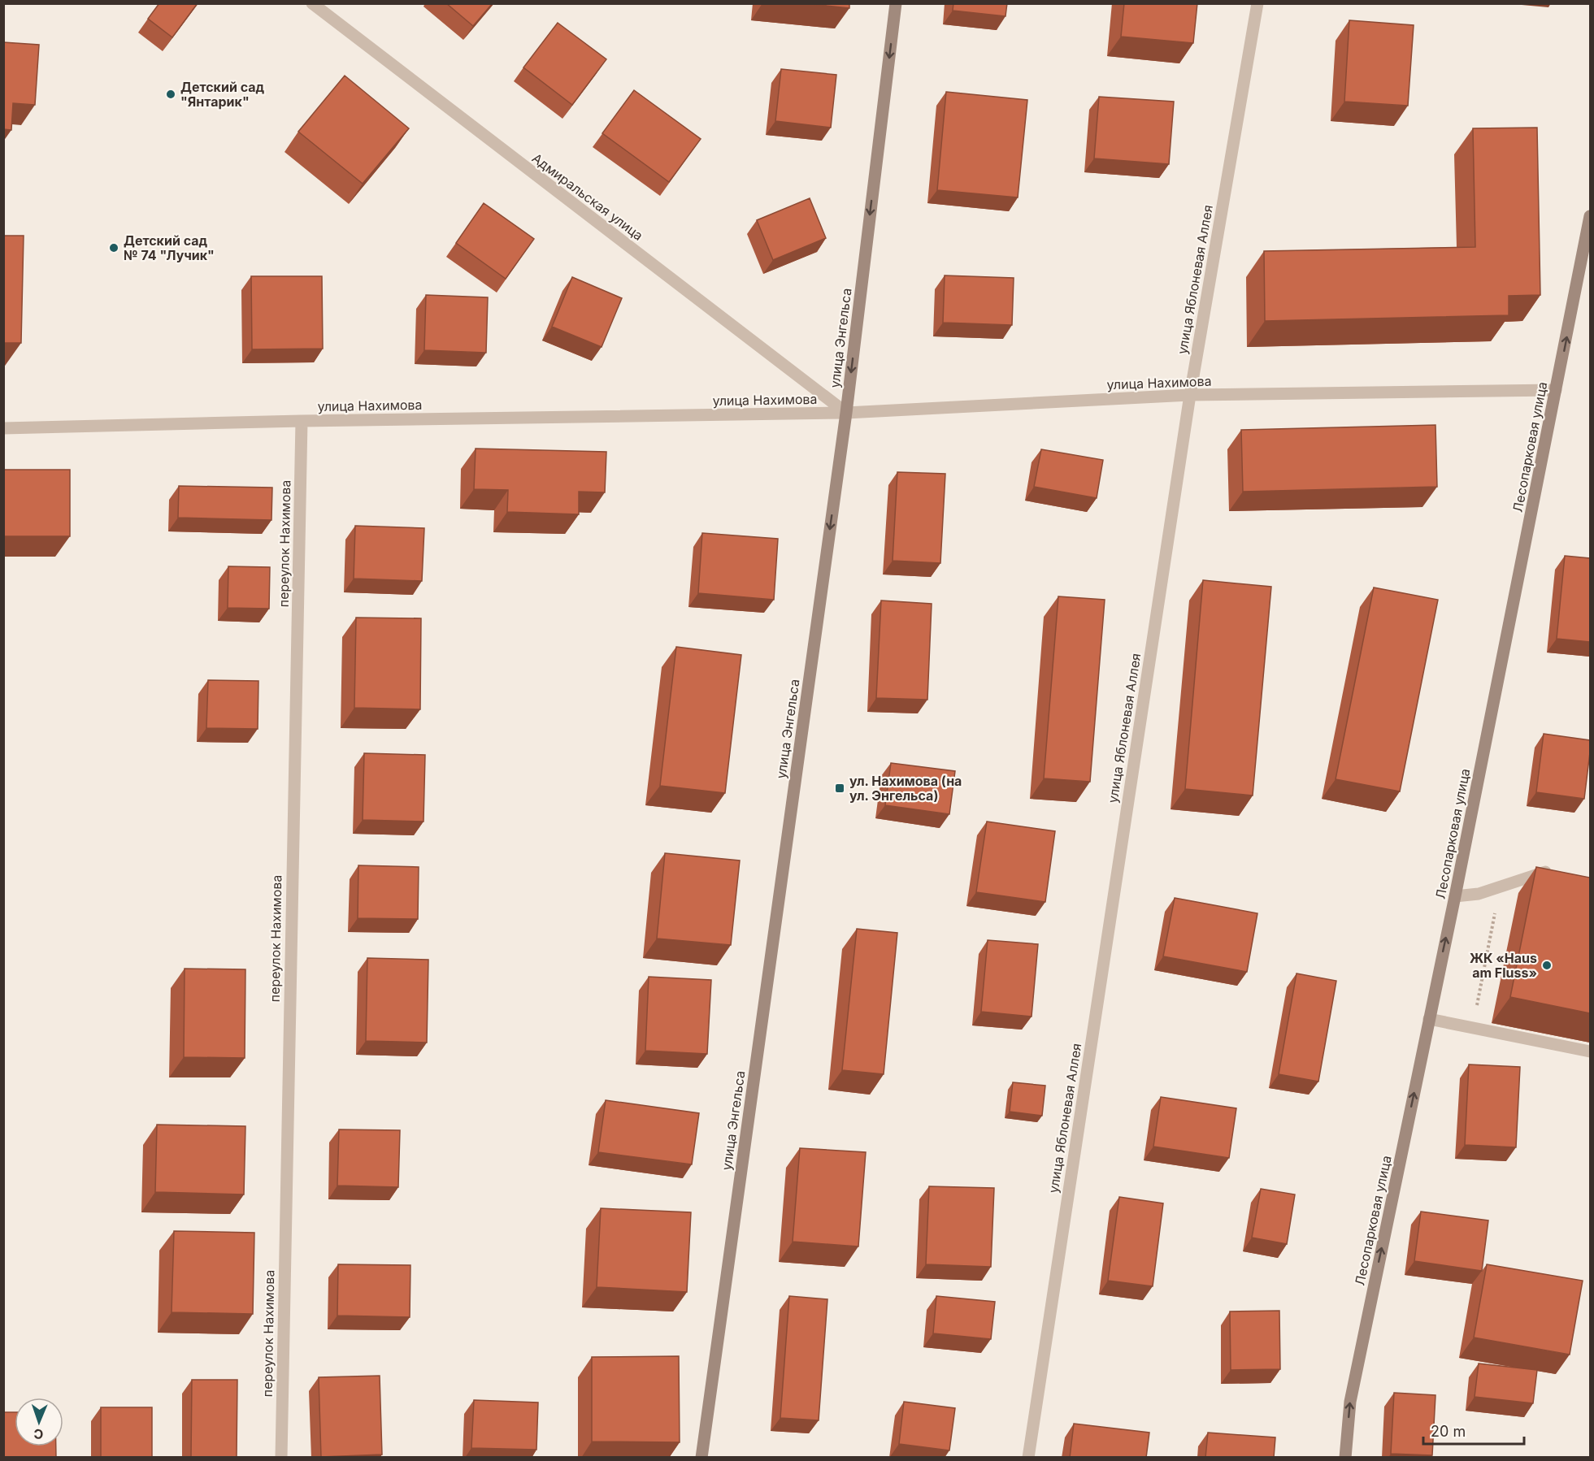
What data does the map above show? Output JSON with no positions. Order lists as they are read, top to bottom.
{
  "streets": {
    "street": [
      "Адмиральская улица",
      "улица Яблоневая Аллея",
      "улица Энгельса",
      "улица Нахимова",
      "Лесопарковая улица",
      "переулок Нахимова"
    ]
  },
  "crossings": [
    ["Адмиральская улица", "улица Энгельса"],
    ["Адмиральская улица", "улица Нахимова"],
    ["улица Яблоневая Аллея", "улица Нахимова"],
    ["улица Энгельса", "улица Нахимова"],
    ["улица Нахимова", "Лесопарковая улица"],
    ["улица Нахимова", "переулок Нахимова"]
  ],
  "one_way": ["улица Энгельса", "Лесопарковая улица"],
  "places": {
    "other": ["Детский сад \"Янтарик\"", "Детский сад № 74 \"Лучик\"", "ЖК «Haus am Fluss»"],
    "transit": ["ул. Нахимова (на ул. Энгельса)"]
  },
  "scale_bar": "20 m",
  "north": "bottom"
}
